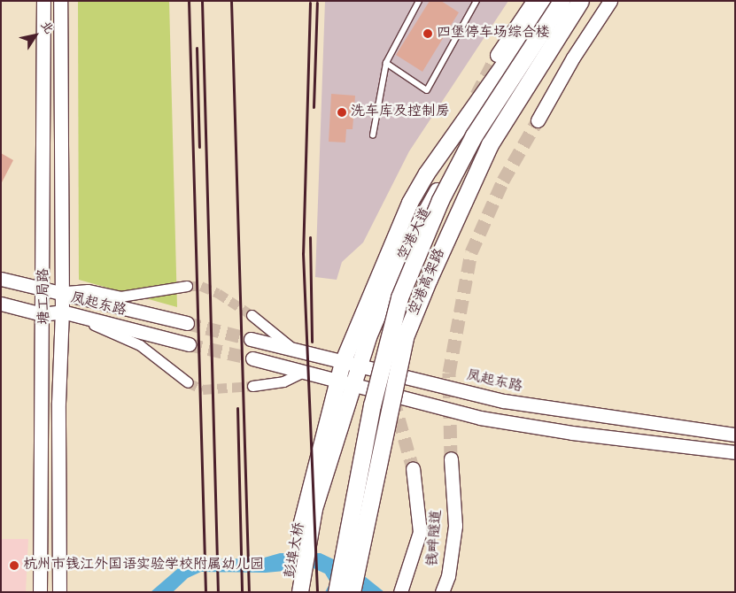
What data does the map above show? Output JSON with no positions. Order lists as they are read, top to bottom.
{
  "streets": {
    "highway": ["空港高架路"],
    "main road": [
      "空港大道",
      "塘工局路",
      "凤起东路",
      "钱畔隧道",
      "彭埠大桥"
    ]
  },
  "crossings": [
    ["空港大道", "凤起东路"],
    ["空港大道", "彭埠大桥"],
    ["塘工局路", "凤起东路"]
  ],
  "places": ["四堡停车场综合楼", "洗车库及控制房", "杭州市钱江外国语实验学校附属幼儿园"],
  "north": "top right"
}
